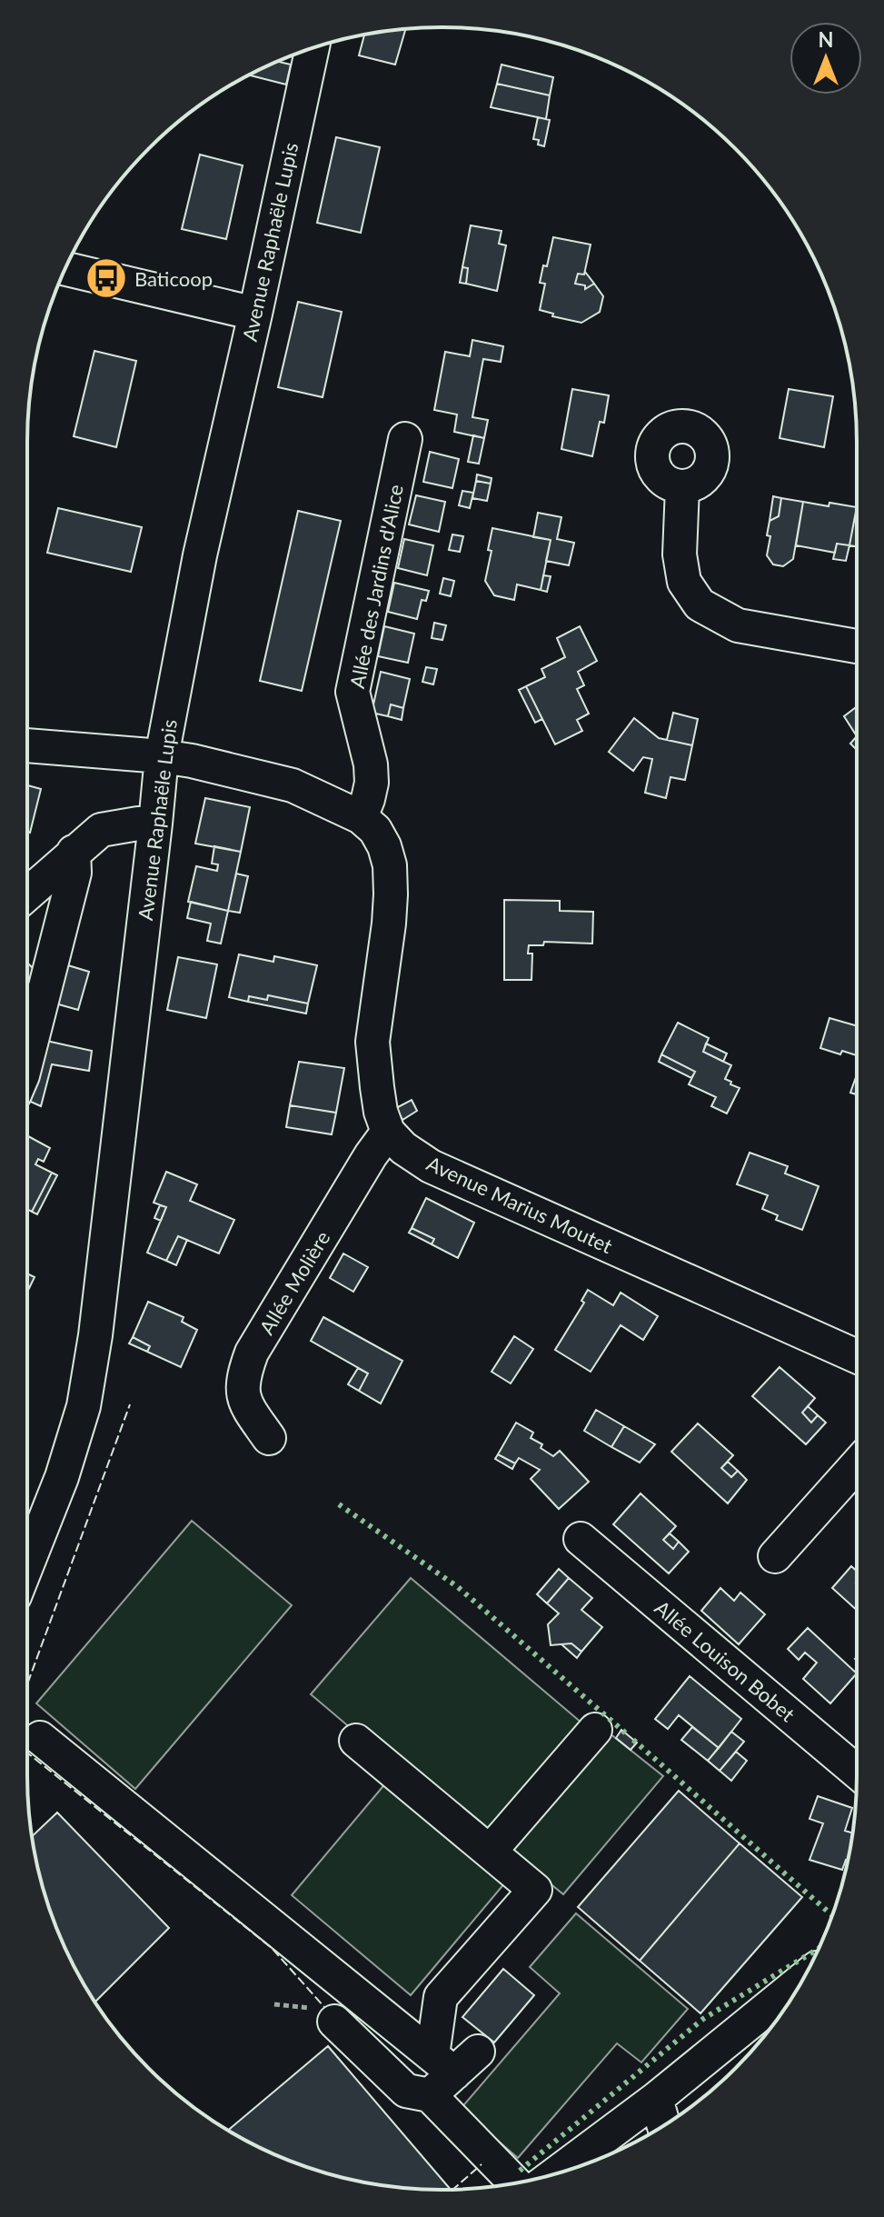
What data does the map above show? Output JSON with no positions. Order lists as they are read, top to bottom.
{
  "streets": {
    "street": [
      "Avenue Raphaële Lupis",
      "Allée des Jardins d'Alice",
      "Avenue Marius Moutet",
      "Allée Molière",
      "Allée Louison Bobet"
    ]
  },
  "crossings": [
    ["Avenue Marius Moutet", "Allée Molière"]
  ],
  "places": {
    "bus stop": ["Baticoop"]
  },
  "north": "top"
}
